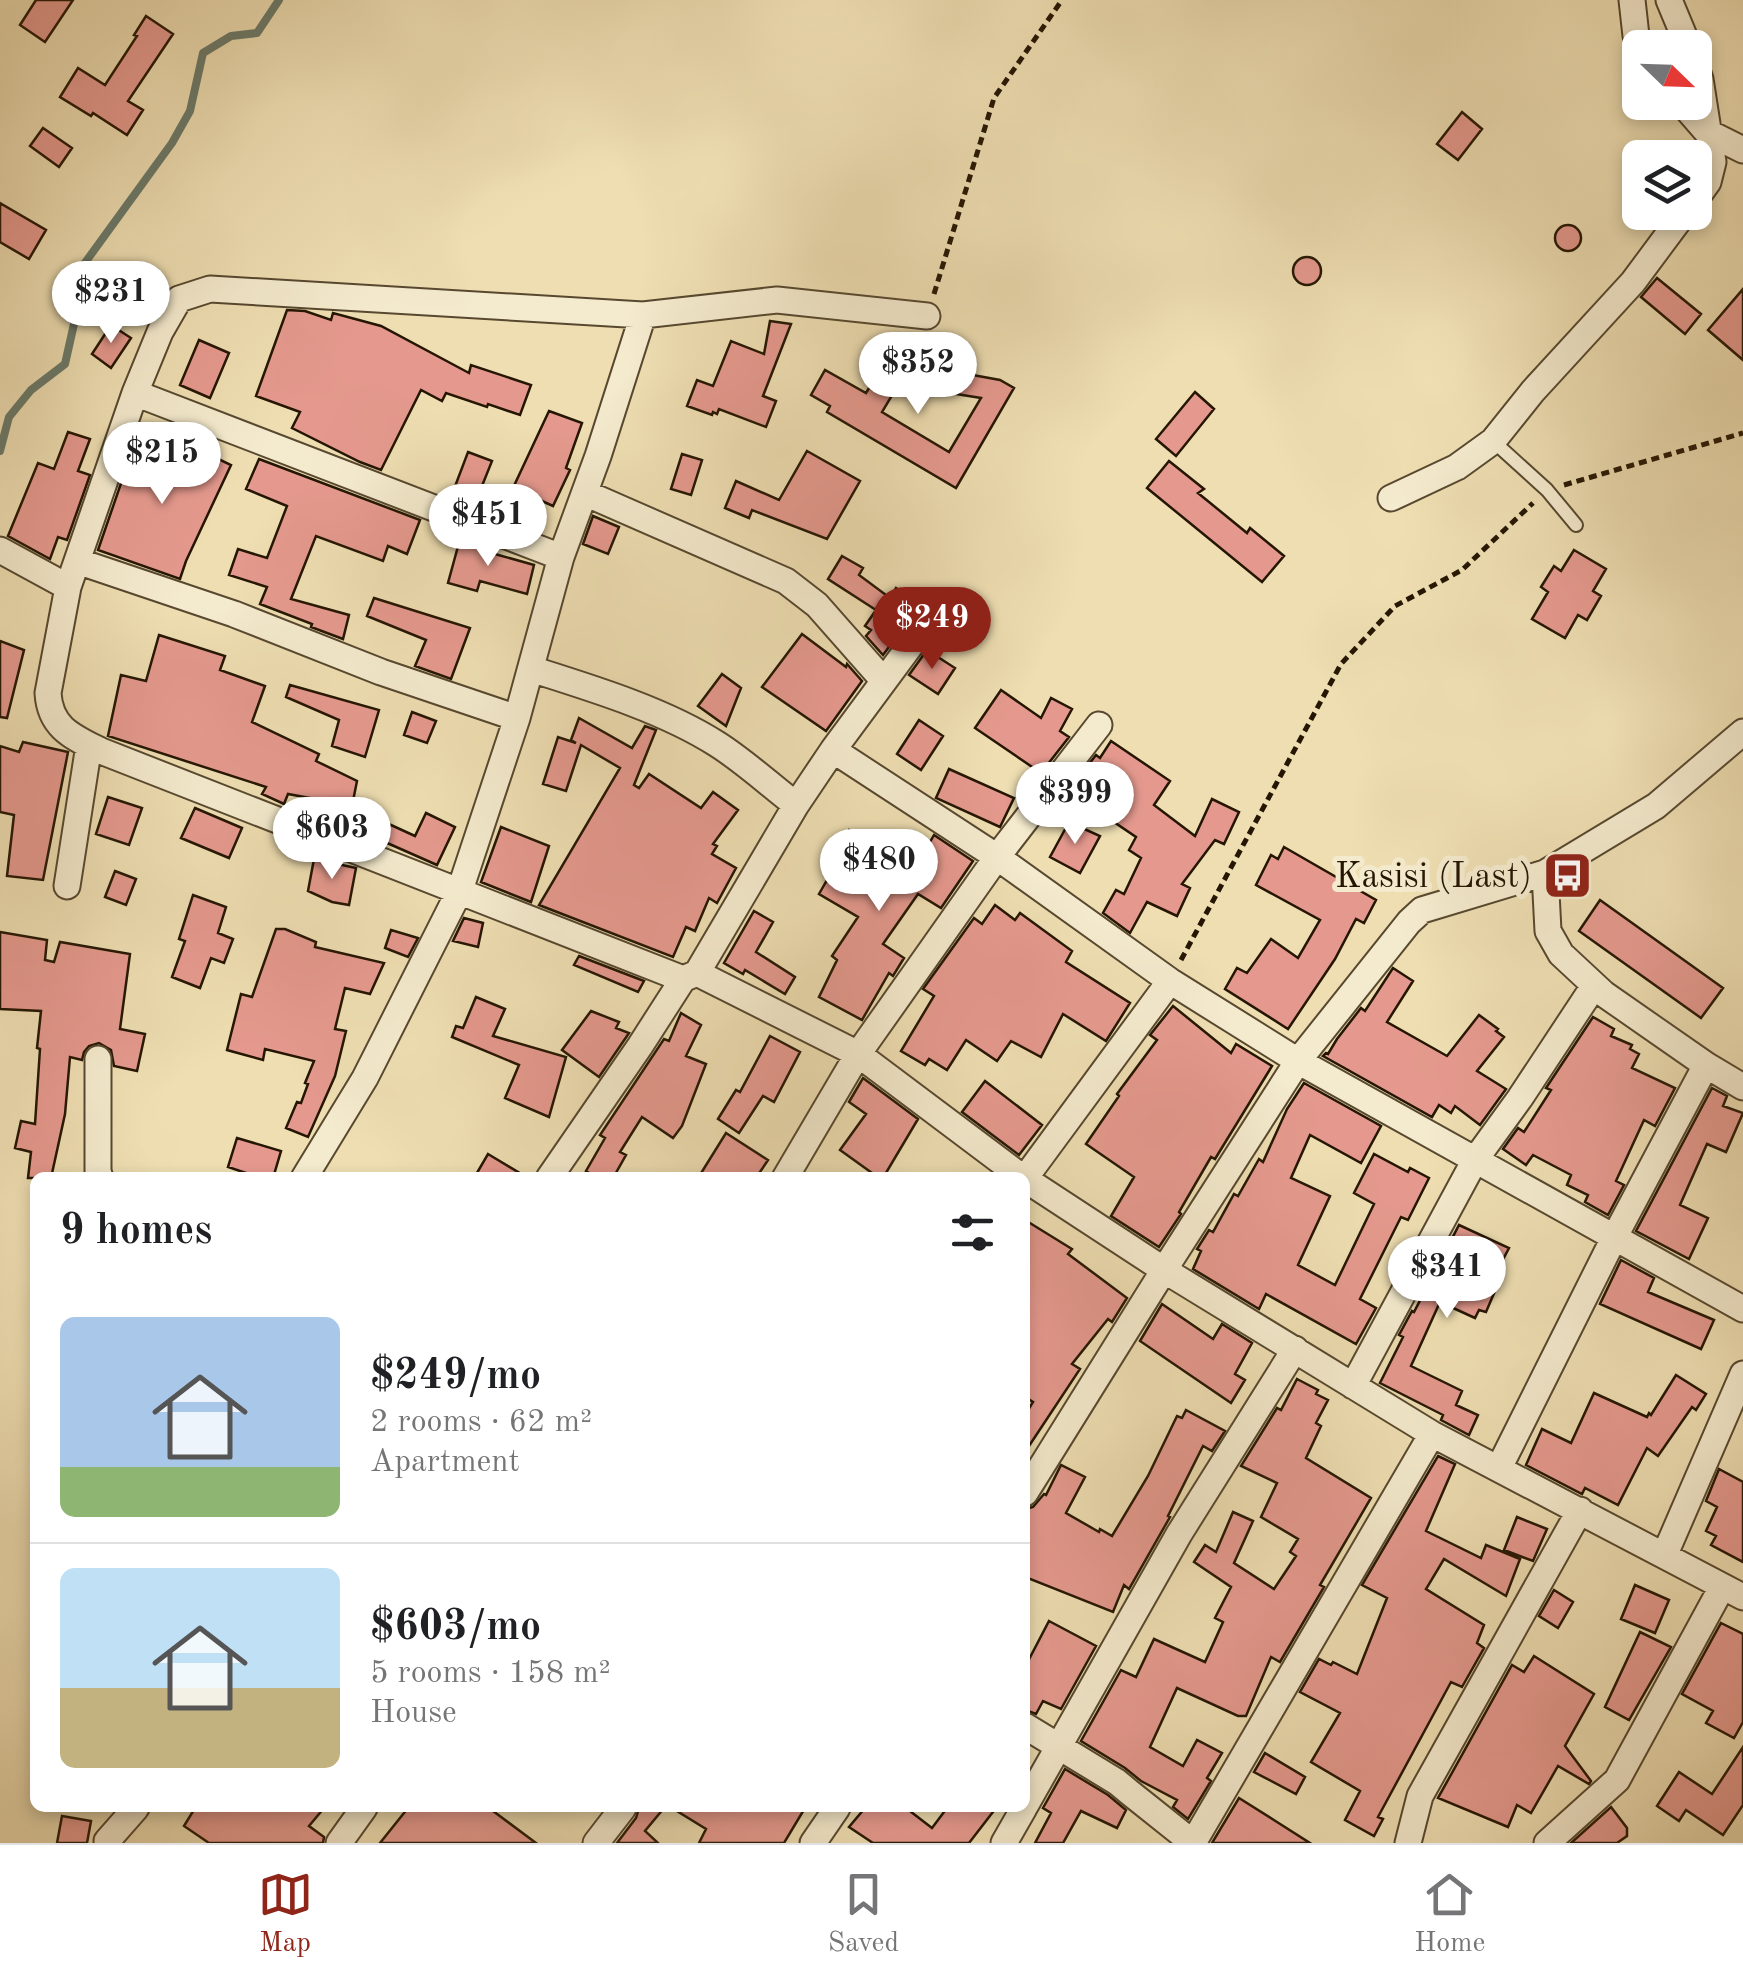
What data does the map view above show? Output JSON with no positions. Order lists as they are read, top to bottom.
{
  "places": {
    "bus stop": ["Kasisi (Last)"]
  },
  "north": "bottom right",
  "page": {
    "price": [
      "$231",
      "$352",
      "$215",
      "$451",
      "$249",
      "$399",
      "$603",
      "$480",
      "$341"
    ],
    "heading": "9 homes",
    "list": [
      {
        "name": "$249/mo",
        "note": "2 rooms · 62 m² · Apartment"
      },
      {
        "name": "$603/mo",
        "note": "5 rooms · 158 m² · House"
      }
    ],
    "tabs": ["Map", "Saved", "Home"]
  }
}
